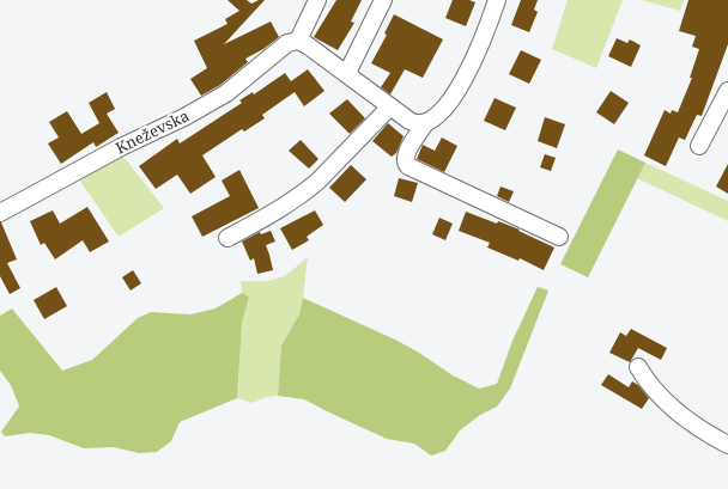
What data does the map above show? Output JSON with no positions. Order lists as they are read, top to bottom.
{
  "streets": {
    "street": ["Kneževska"]
  }
}
